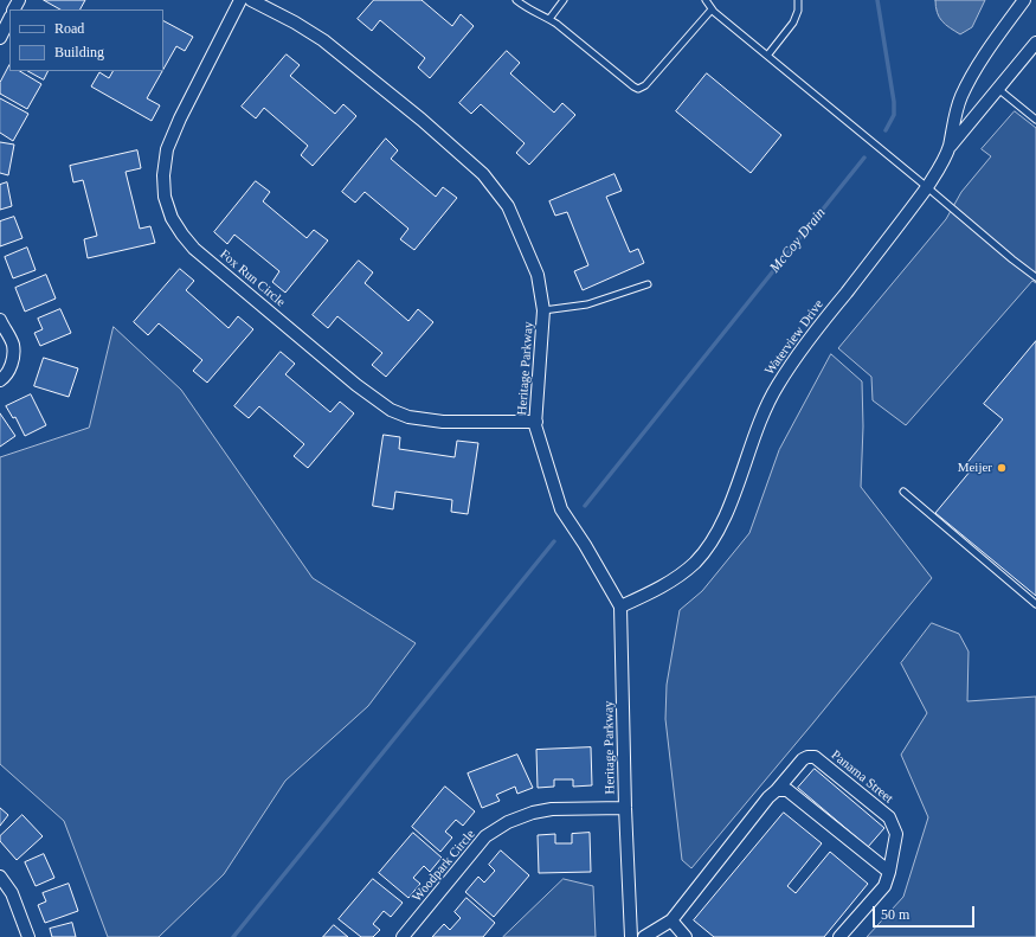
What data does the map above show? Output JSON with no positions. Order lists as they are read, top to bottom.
{
  "streets": {
    "street": [
      "Fox Run Circle",
      "Waterview Drive",
      "Heritage Parkway",
      "Panama Street",
      "Woodpark Circle"
    ]
  },
  "crossings": [
    ["Fox Run Circle", "Heritage Parkway"],
    ["Waterview Drive", "Heritage Parkway"],
    ["Heritage Parkway", "Woodpark Circle"]
  ],
  "water": ["McCoy Drain"],
  "places": ["Meijer"],
  "legend": ["Road", "Building"],
  "scale_bar": "50 m"
}
